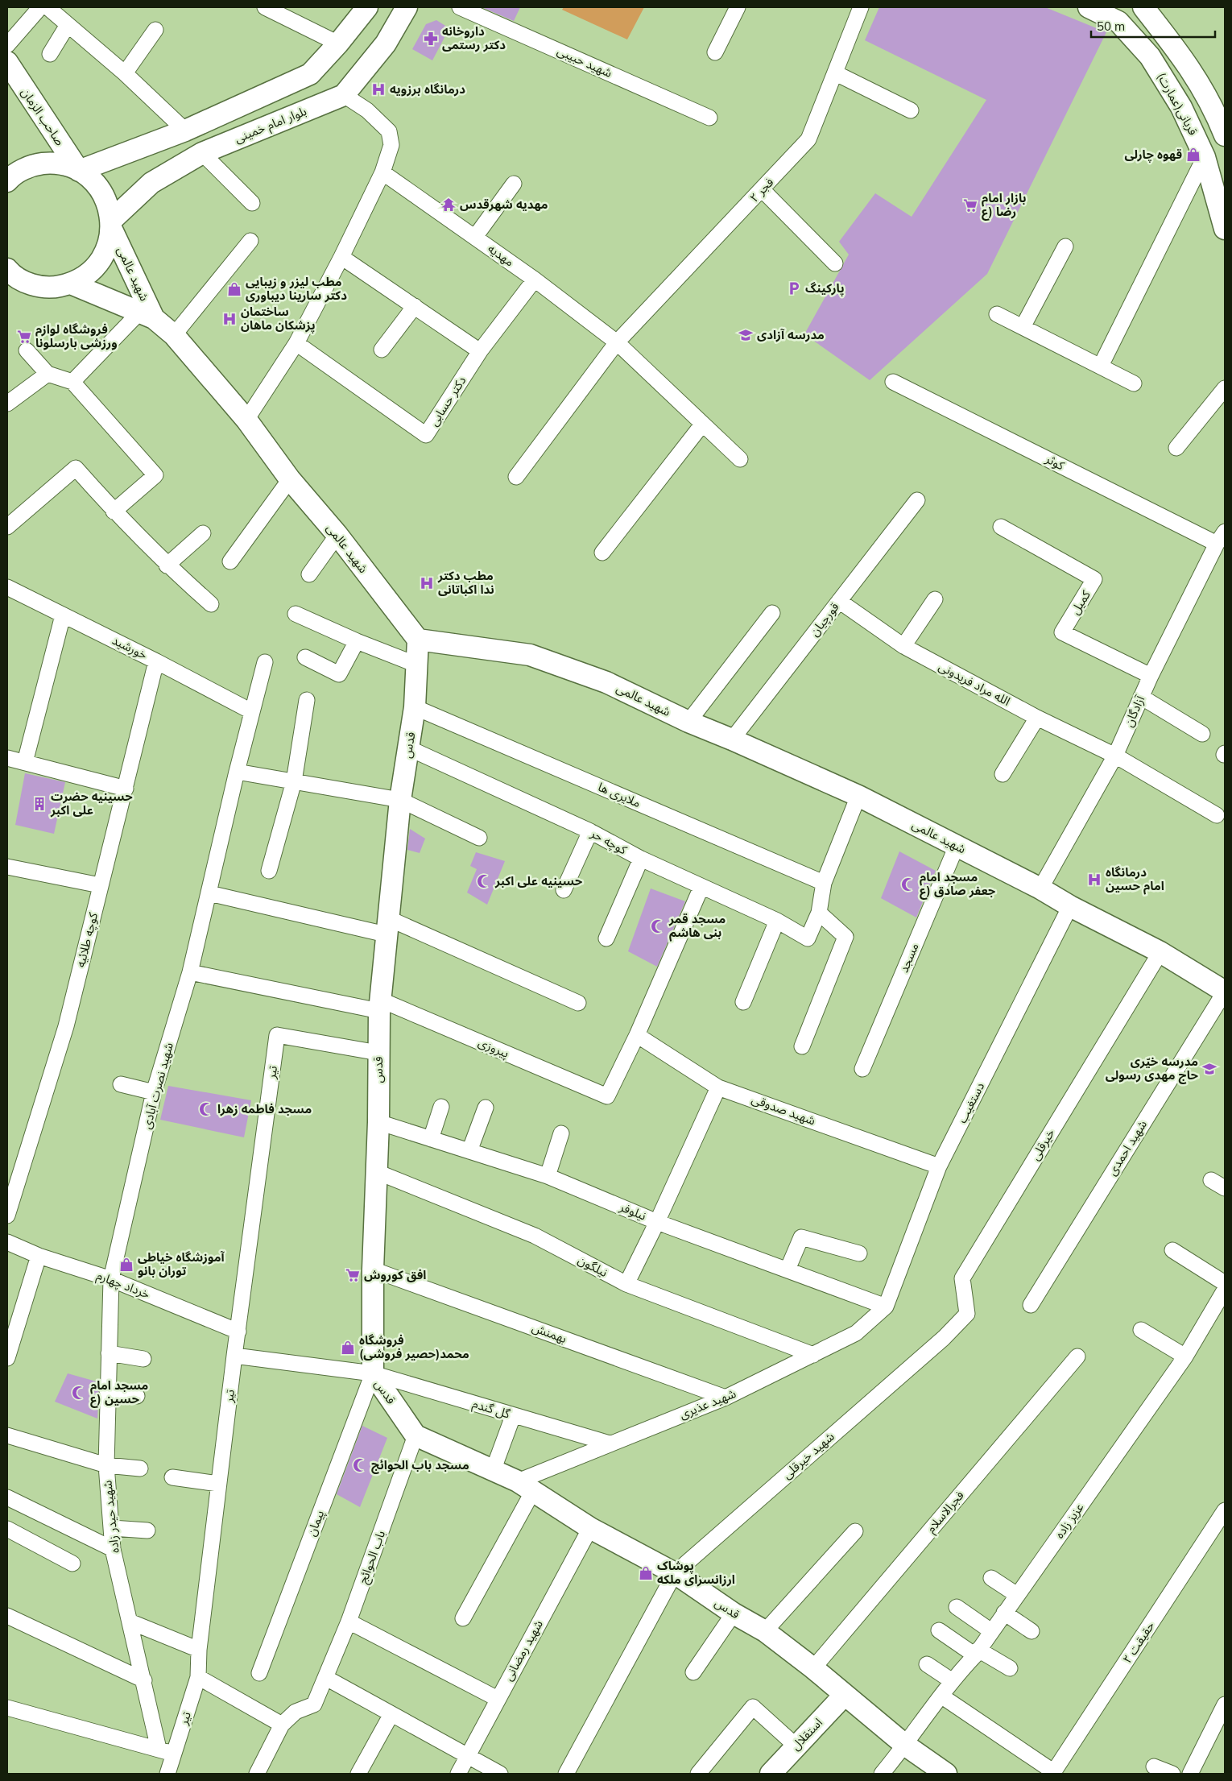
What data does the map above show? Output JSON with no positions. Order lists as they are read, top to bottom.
{
  "streets": {
    "main road": [
      "(عمارت)قربانی",
      "صاحب الزمان",
      "بلوار امام خمینی",
      "شهید عالمی",
      "قدس",
      "استقلال"
    ],
    "street": [
      "شهید حبیبی",
      "فجر ۲",
      "مهدیه",
      "دکتر حسابی",
      "کوثر",
      "کمیل",
      "قورچیان",
      "خورشید",
      "الله مراد فریدونی",
      "آزادگان",
      "ملایری ها",
      "کوچه حر",
      "کوچه طلائیه",
      "مسجد",
      "پیروزی",
      "تیر",
      "شهید نصرت آبادی",
      "دستغیب",
      "شهید صدوقی",
      "خیرقلی",
      "شهید احمدی",
      "نیلوفر",
      "نیلگون",
      "خرداد چهارم",
      "بهمنش",
      "شهید عذیری",
      "گل گندم",
      "شهید خیرقلی",
      "فجرالاسلام",
      "شهید حیدر زاده",
      "عزیز زاده",
      "پیمان",
      "باب الحوائج",
      "حقیقت ۲",
      "شهید رمضانی"
    ]
  },
  "crossings": [
    ["صاحب الزمان", "شهید عالمی"],
    ["بلوار امام خمینی", "شهید عالمی"],
    ["فجر ۲", "مهدیه"],
    ["مهدیه", "دکتر حسابی"],
    ["شهید عالمی", "قورچیان"],
    ["شهید عالمی", "آزادگان"],
    ["شهید عالمی", "قدس"],
    ["شهید عالمی", "مسجد"],
    ["شهید عالمی", "دستغیب"],
    ["شهید عالمی", "خیرقلی"],
    ["شهید عالمی", "شهید احمدی"],
    ["کوثر", "آزادگان"],
    ["کمیل", "آزادگان"],
    ["قورچیان", "الله مراد فریدونی"],
    ["خورشید", "کوچه طلائیه"],
    ["خورشید", "شهید نصرت آبادی"],
    ["الله مراد فریدونی", "آزادگان"],
    ["قدس", "ملایری ها"],
    ["قدس", "کوچه حر"],
    ["قدس", "پیروزی"],
    ["قدس", "تیر"],
    ["قدس", "نیلوفر"],
    ["قدس", "نیلگون"],
    ["قدس", "بهمنش"],
    ["قدس", "شهید عذیری"],
    ["قدس", "گل گندم"],
    ["قدس", "شهید خیرقلی"],
    ["قدس", "فجرالاسلام"],
    ["قدس", "عزیز زاده"],
    ["قدس", "پیمان"],
    ["قدس", "باب الحوائج"],
    ["قدس", "شهید رمضانی"],
    ["قدس", "استقلال"],
    ["پیروزی", "شهید نصرت آبادی"],
    ["پیروزی", "شهید صدوقی"],
    ["تیر", "خرداد چهارم"],
    ["تیر", "گل گندم"],
    ["شهید نصرت آبادی", "خرداد چهارم"],
    ["شهید نصرت آبادی", "شهید حیدر زاده"],
    ["دستغیب", "شهید صدوقی"],
    ["دستغیب", "نیلوفر"],
    ["دستغیب", "شهید عذیری"],
    ["خیرقلی", "شهید خیرقلی"],
    ["نیلوفر", "شهید عذیری"],
    ["نیلگون", "شهید عذیری"],
    ["خرداد چهارم", "شهید حیدر زاده"],
    ["بهمنش", "شهید عذیری"],
    ["شهید عذیری", "گل گندم"],
    ["گل گندم", "پیمان"]
  ],
  "places": {
    "pharmacy": ["داروخانه دکتر رستمی"],
    "hospital": [
      "درمانگاه برزویه",
      "ساختمان پزشکان ماهان",
      "مطب دکتر ندا اکباتانی",
      "درمانگاه امام حسین"
    ],
    "shop": [
      "قهوه چارلی",
      "مطب لیزر و زیبایی دکتر سارینا دیباوری",
      "آموزشگاه خیاطی توران بانو",
      "فروشگاه محمد(حصیر فروشی)",
      "پوشاک ارزانسرای ملکه"
    ],
    "temple": ["مهدیه شهرقدس"],
    "supermarket": ["بازار امام رضا (ع", "فروشگاه لوازم ورزشی بارسلونا", "افق کوروش"],
    "parking": ["پارکینگ"],
    "school or university": ["مدرسه آزادی", "مدرسه خیّری حاج مهدی رسولی"],
    "building": ["حسینیه حضرت علی اکبر"],
    "mosque": [
      "حسینیه علی اکبر",
      "مسجد امام جعفر صادق (ع",
      "مسجد قمر بنی هاشم",
      "مسجد فاطمه زهرا",
      "مسجد امام حسین (ع",
      "مسجد باب الحوائج"
    ]
  },
  "scale_bar": "50 m"
}
